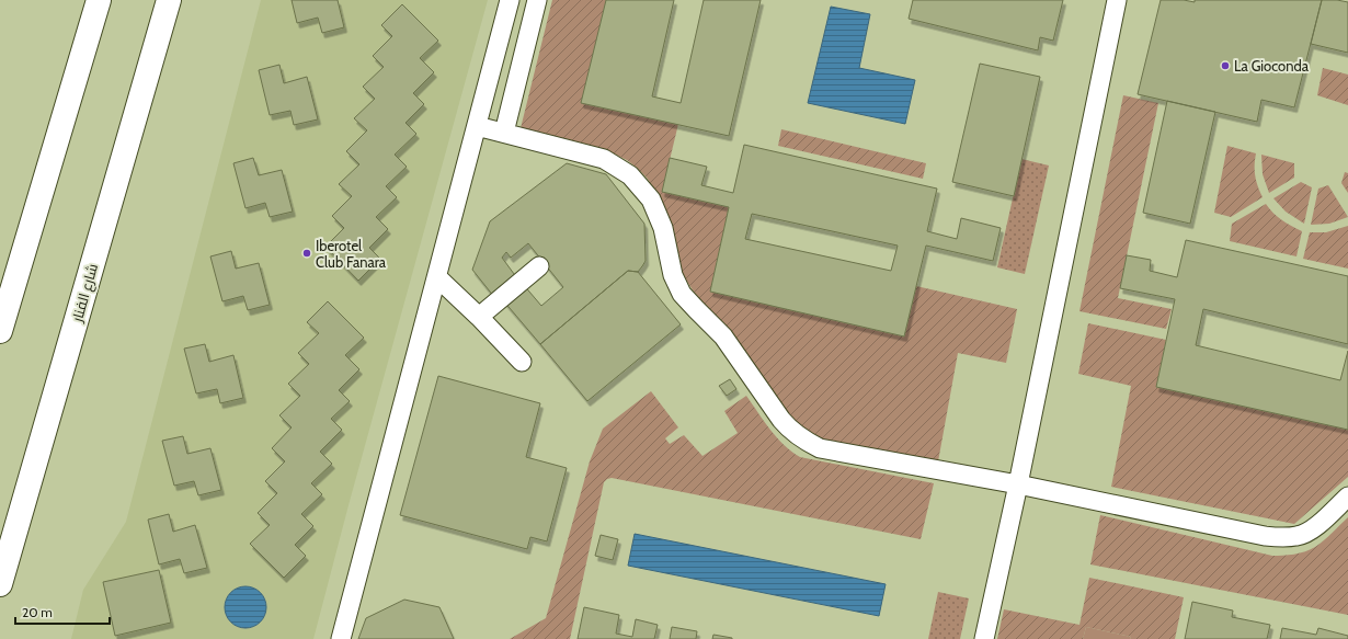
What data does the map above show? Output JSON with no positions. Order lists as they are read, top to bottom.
{
  "streets": {
    "main road": ["شارع الفنار"]
  },
  "places": ["La Gioconda", "Iberotel Club Fanara"],
  "scale_bar": "20 m"
}
